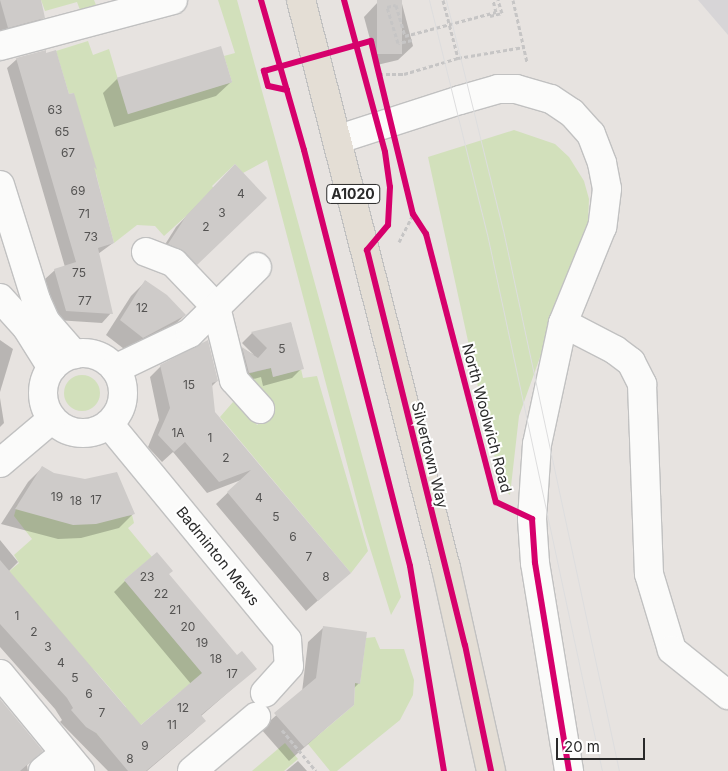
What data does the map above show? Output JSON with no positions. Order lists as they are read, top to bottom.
{
  "streets": {
    "main road": ["A1020", "Silvertown Way"],
    "street": ["North Woolwich Road", "Badminton Mews"]
  },
  "crossings": [
    ["A1020", "North Woolwich Road"],
    ["A1020", "Silvertown Way"],
    ["North Woolwich Road", "Silvertown Way"]
  ],
  "house_numbers": [
    "63",
    "65",
    "67",
    "69",
    "4",
    "3",
    "71",
    "2",
    "73",
    "75",
    "77",
    "12",
    "5",
    "15",
    "1A",
    "1",
    "2",
    "19",
    "4",
    "17",
    "18",
    "5",
    "6",
    "7",
    "23",
    "8",
    "22",
    "21",
    "1",
    "20",
    "2",
    "19",
    "3",
    "18",
    "4",
    "17",
    "5",
    "6",
    "12",
    "7",
    "11",
    "9",
    "8"
  ],
  "scale_bar": "20 m"
}
